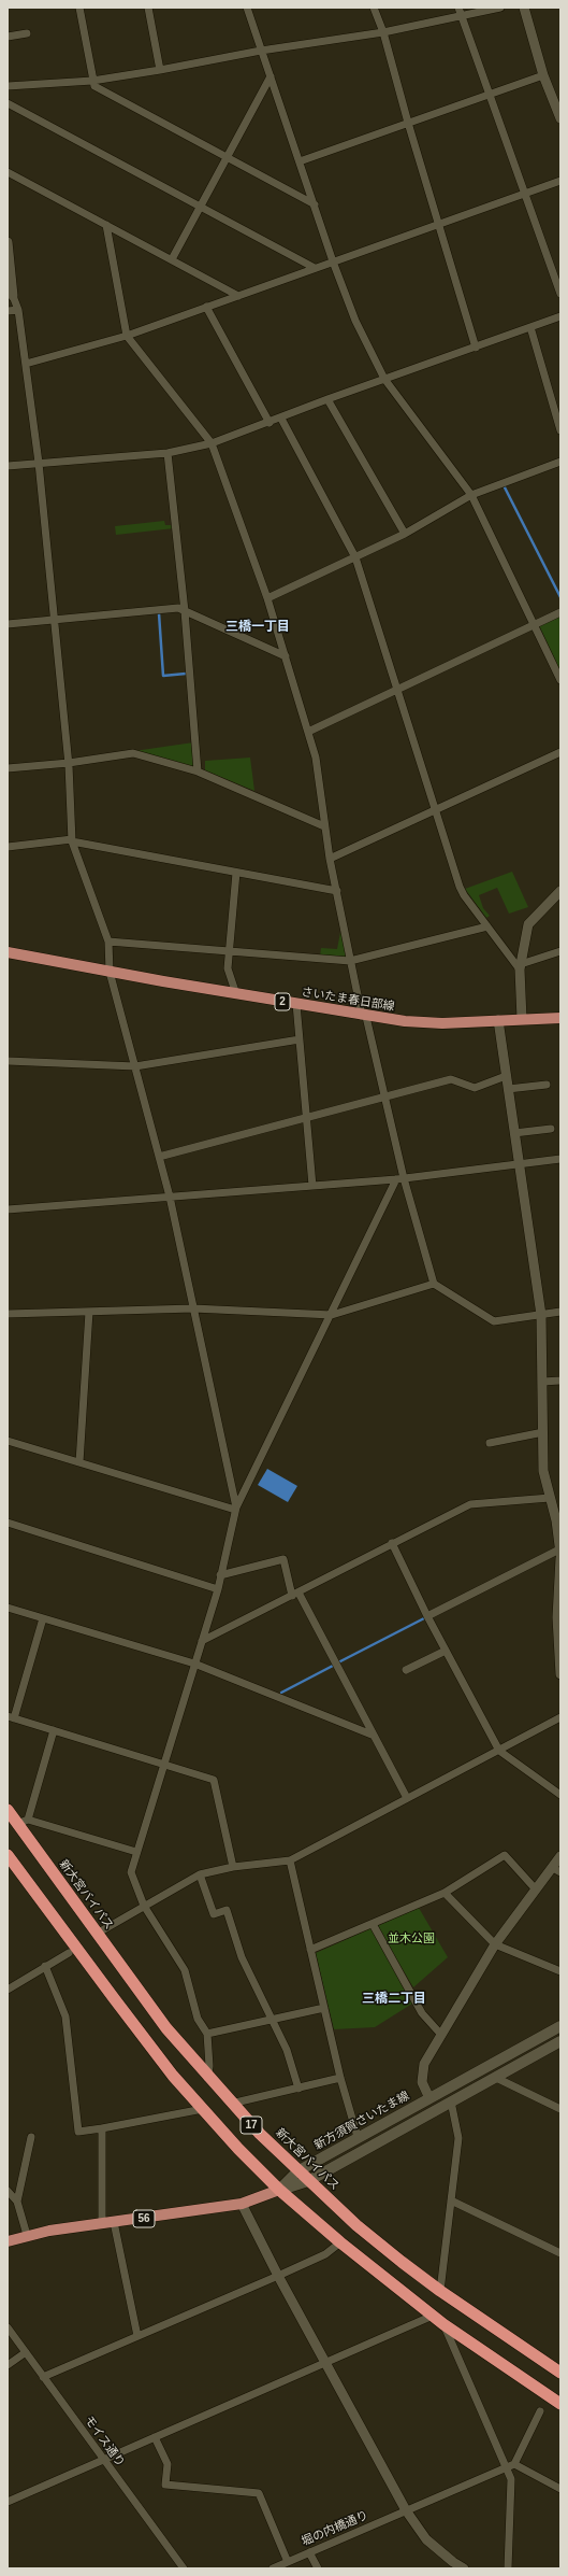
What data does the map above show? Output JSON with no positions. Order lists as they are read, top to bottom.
{
  "streets": {
    "highway": ["新大宮バイパス", "17"],
    "main road": [
      "さいたま春日部線",
      "2",
      "新方須賀さいたま線",
      "56"
    ],
    "street": ["モイス通り", "堀の内橋通り"]
  },
  "crossings": [
    ["新大宮バイパス", "新方須賀さいたま線"],
    ["新方須賀さいたま線", "17"],
    ["新方須賀さいたま線", "56"],
    ["17", "56"]
  ],
  "districts": ["三橋一丁目", "三橋二丁目"],
  "parks": ["並木公園"]
}
